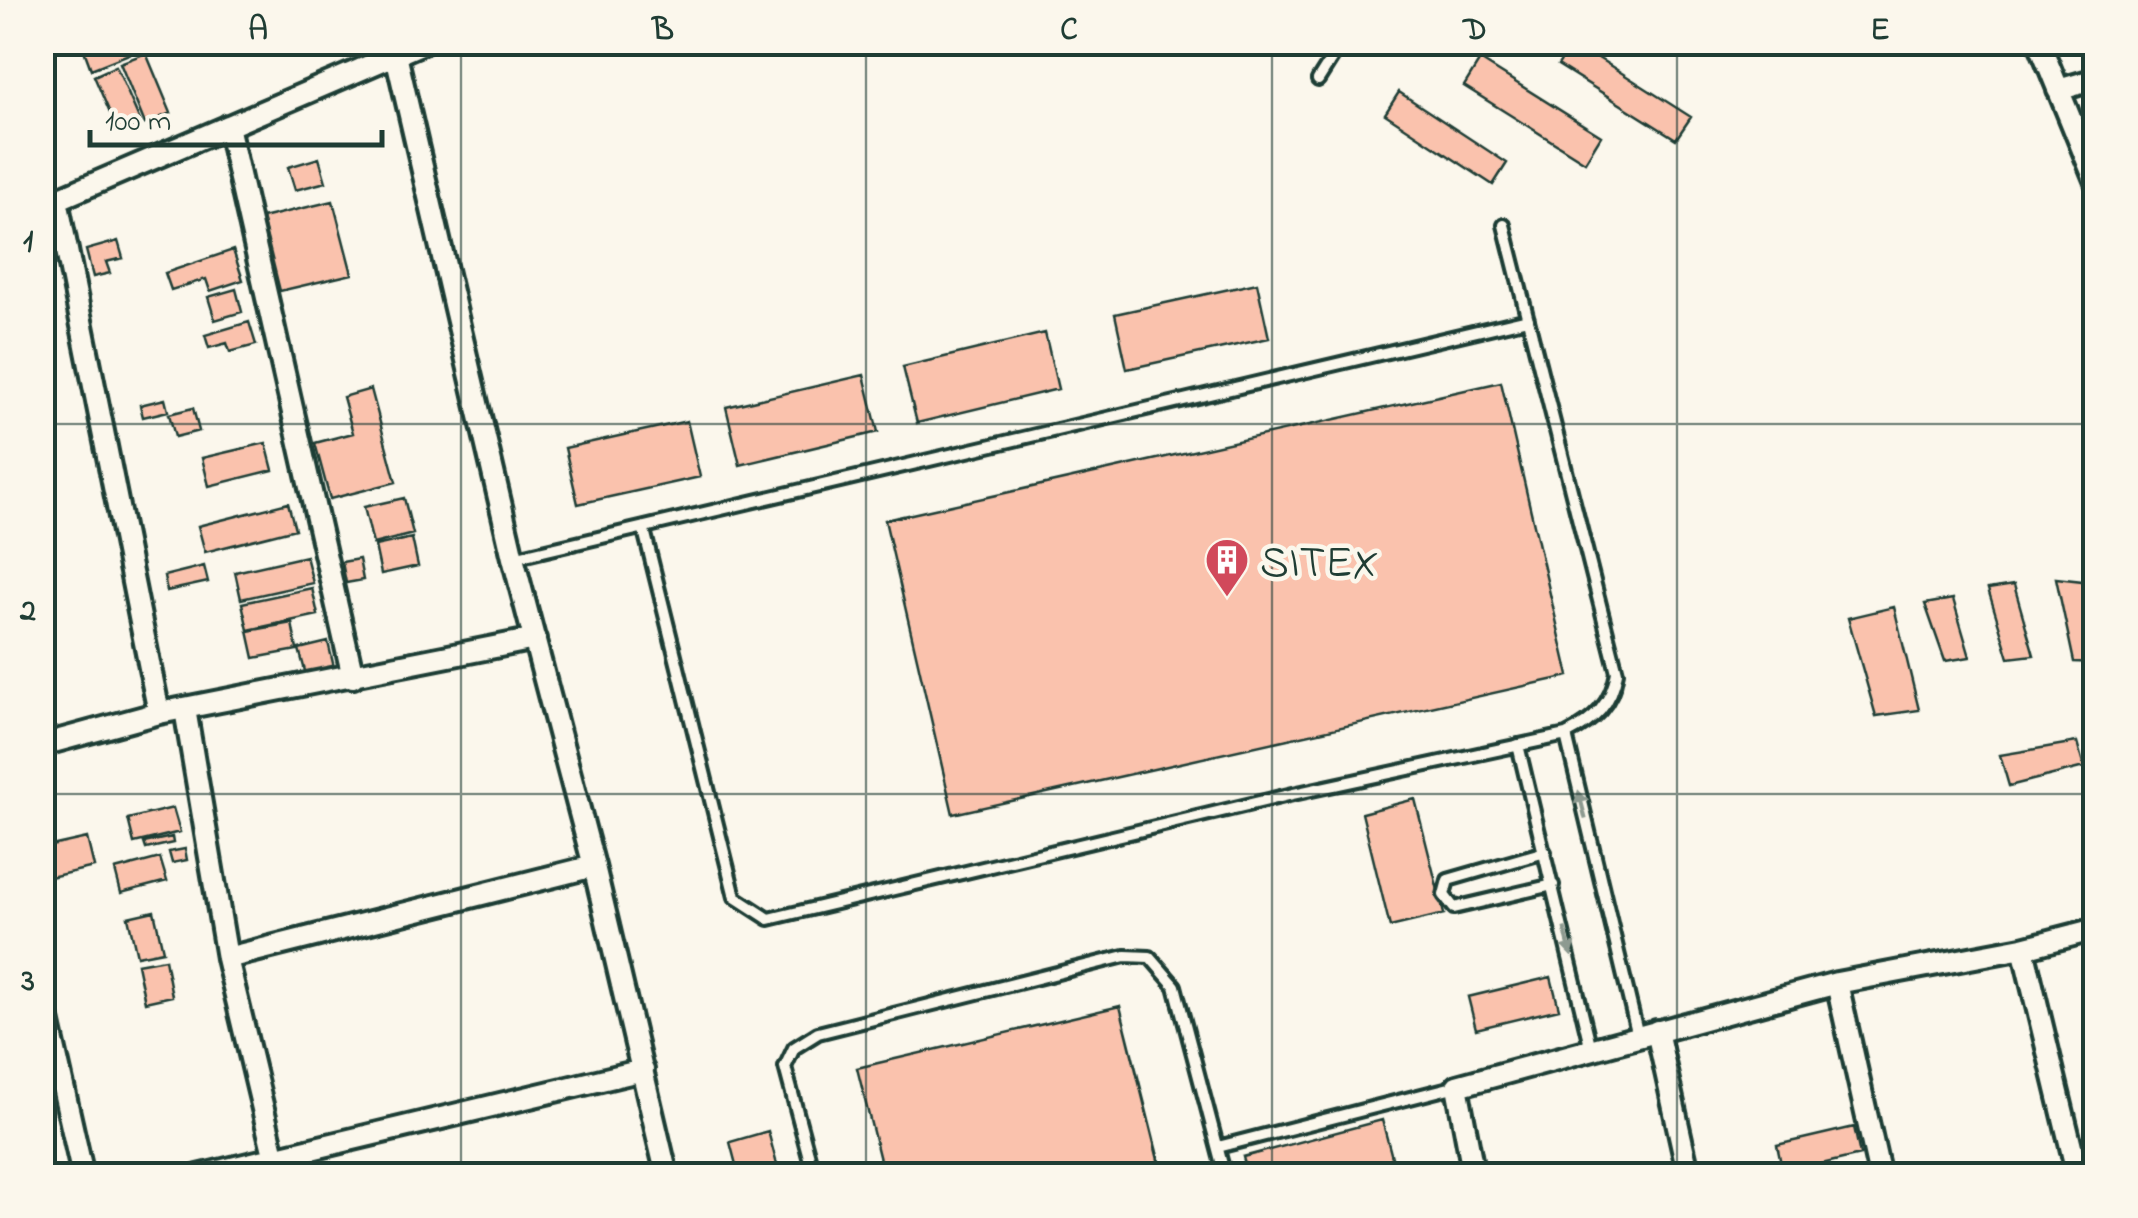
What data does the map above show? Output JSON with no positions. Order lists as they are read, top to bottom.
{
  "places": {
    "building": ["SITEX"]
  },
  "scale_bar": "100 m",
  "grid": {
    "columns": [
      "A",
      "B",
      "C",
      "D",
      "E"
    ],
    "rows": ["1", "2", "3"]
  }
}
